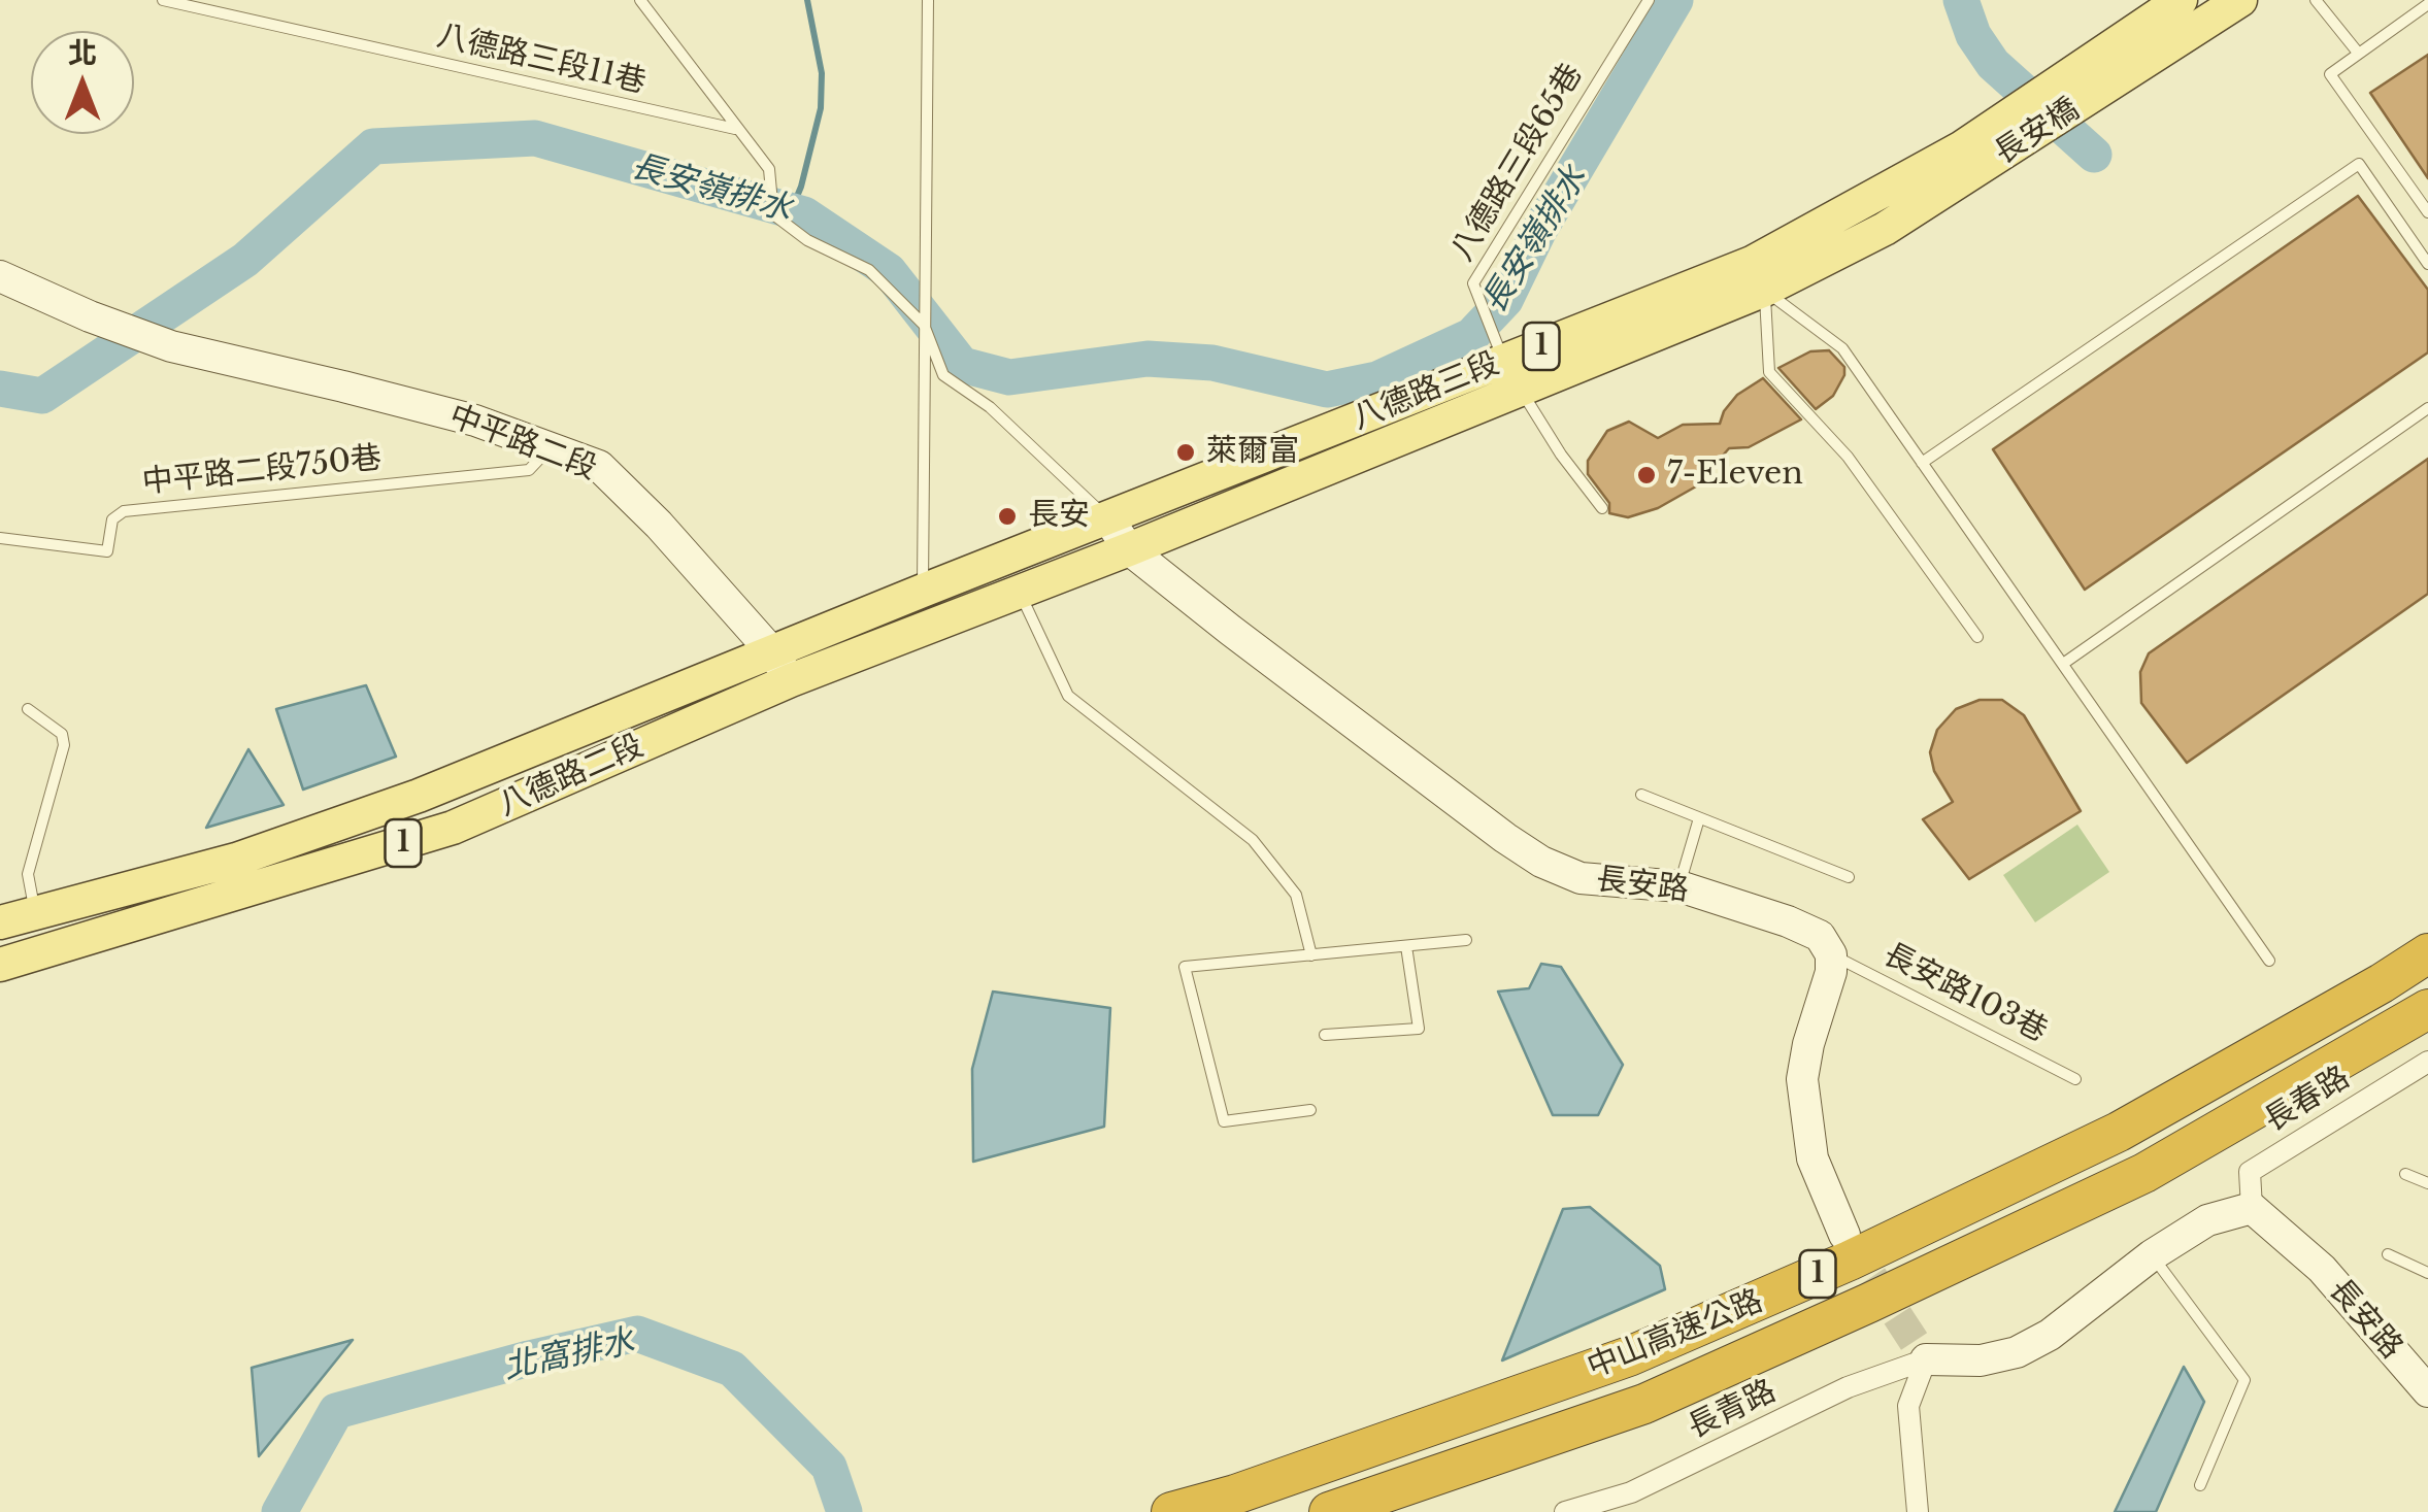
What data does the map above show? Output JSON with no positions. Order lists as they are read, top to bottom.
{
  "streets": {
    "highway": ["1", "中山高速公路"],
    "main road": ["長安橋", "八德路三段", "八德路二段"],
    "street": [
      "中平路二段",
      "長安路",
      "長春路",
      "長青路"
    ],
    "lane": [
      "八德路三段11巷",
      "八德路三段65巷",
      "中平路二段750巷",
      "長安路103巷"
    ]
  },
  "crossings": [
    ["長安橋", "1"],
    ["長安橋", "八德路三段"],
    ["八德路三段65巷", "八德路三段"],
    ["八德路三段", "八德路二段"],
    ["八德路三段", "長安路"],
    ["中平路二段", "中平路二段750巷"],
    ["中平路二段", "八德路二段"],
    ["八德路二段", "長安路"],
    ["長安路", "長安路103巷"],
    ["長安路", "長春路"]
  ],
  "water": ["長安嶺排水", "北窩排水"],
  "places": ["萊爾富", "7-Eleven", "長安"],
  "north": "top"
}
